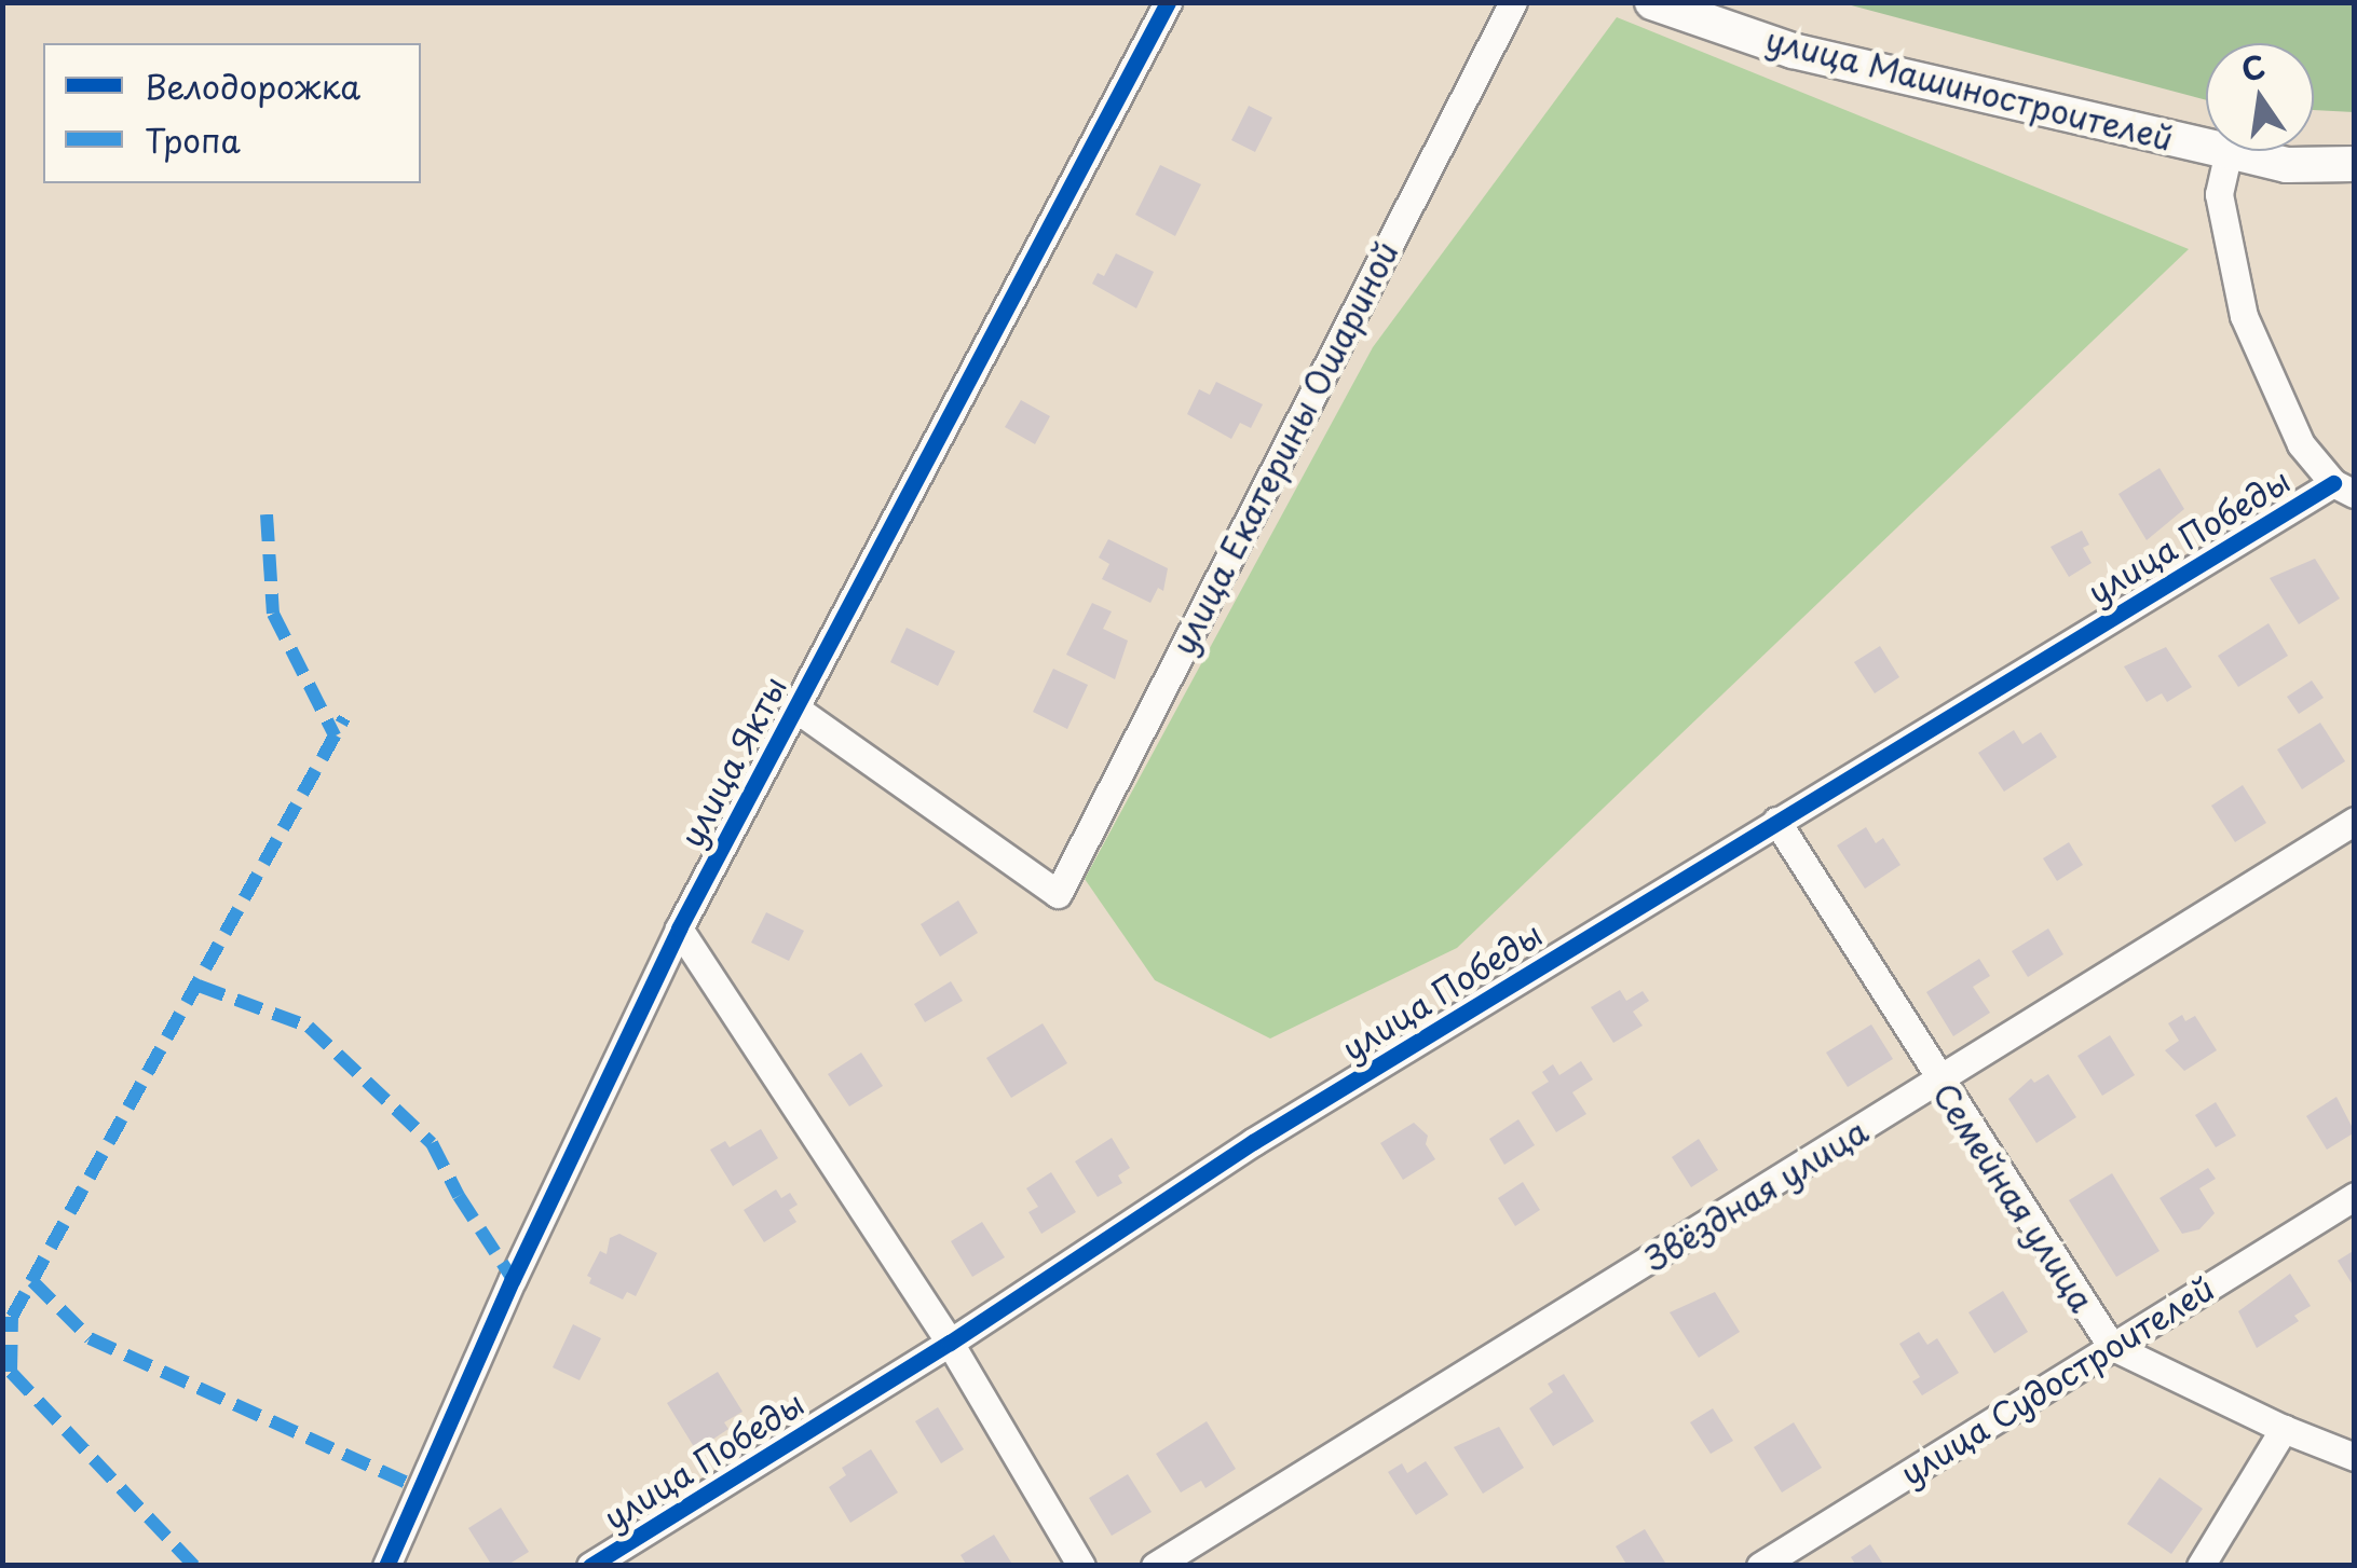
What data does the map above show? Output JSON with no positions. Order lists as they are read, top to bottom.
{
  "streets": {
    "street": [
      "улица Машиностроителей",
      "улица Екатерины Ошариной",
      "улица Победы",
      "улица Якты",
      "Звёздная улица",
      "Семейная улица",
      "улица Судостроителей"
    ]
  },
  "crossings": [
    ["улица Екатерины Ошариной", "улица Якты"],
    ["улица Победы", "Семейная улица"],
    ["Звёздная улица", "Семейная улица"],
    ["Семейная улица", "улица Судостроителей"]
  ],
  "legend": ["Велодорожка", "Тропа"],
  "north": "top"
}
